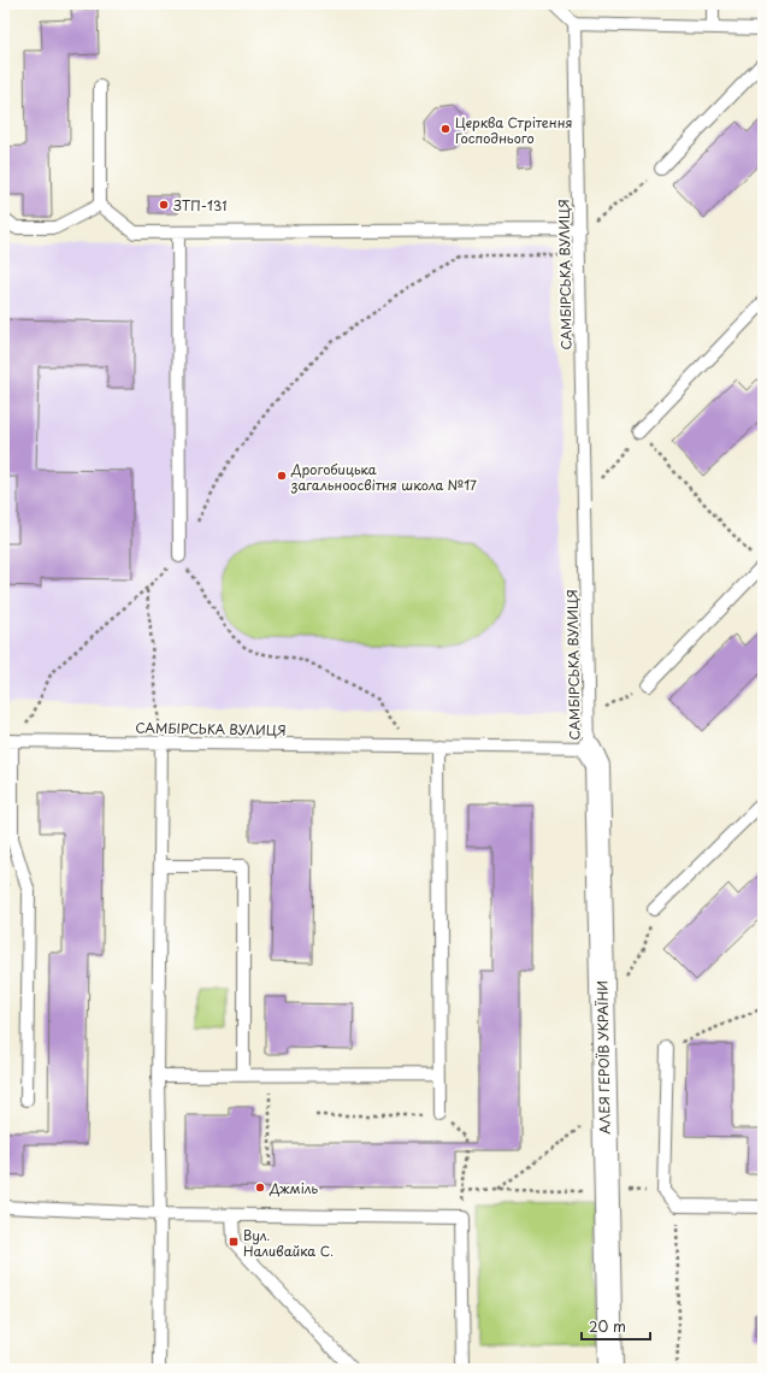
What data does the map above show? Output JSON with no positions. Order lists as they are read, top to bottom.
{
  "streets": {
    "street": ["АЛЕЯ ГЕРОЇВ УКРАЇНИ"],
    "lane": ["САМБІРСЬКА ВУЛИЦЯ"]
  },
  "crossings": [
    ["САМБІРСЬКА ВУЛИЦЯ", "АЛЕЯ ГЕРОЇВ УКРАЇНИ"]
  ],
  "places": {
    "other": [
      "Церква Стрітення Господнього",
      "ЗТП-131",
      "Дрогобицька загальноосвітня школа №17",
      "Джміль"
    ],
    "transit": ["Вул. Наливайка С."]
  },
  "scale_bar": "20 m"
}
